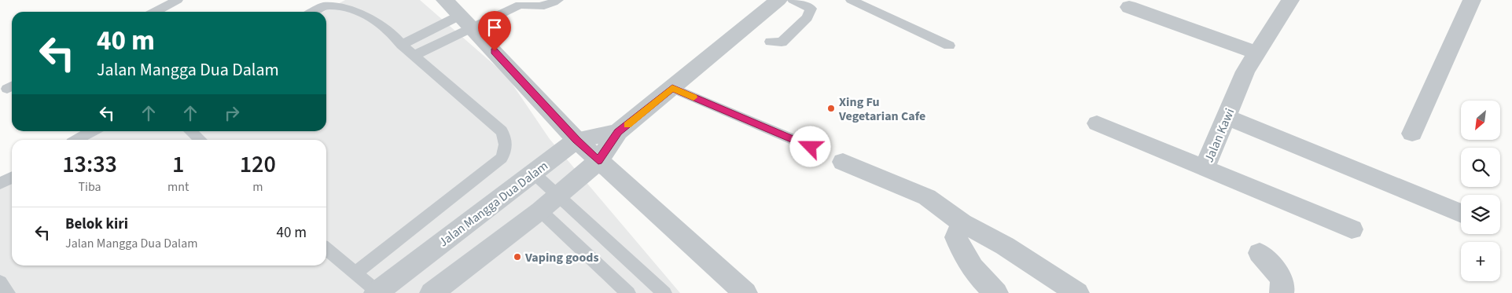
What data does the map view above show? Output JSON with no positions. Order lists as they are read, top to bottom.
{
  "streets": {
    "street": ["Jalan Kawi", "Jalan Mangga Dua Dalam"]
  },
  "places": ["Xing Fu Vegetarian Cafe", "Vaping goods"],
  "north": "bottom left",
  "page": {
    "turn": ["40 m", "Jalan Mangga Dua Dalam"],
    "map_buttons": "+",
    "eta": [
      "13:33",
      "Tiba",
      "1",
      "mnt",
      "120",
      "m"
    ],
    "list": [
      {
        "name": "Belok kiri",
        "note": "Jalan Mangga Dua Dalam",
        "value": "40 m"
      }
    ]
  }
}
